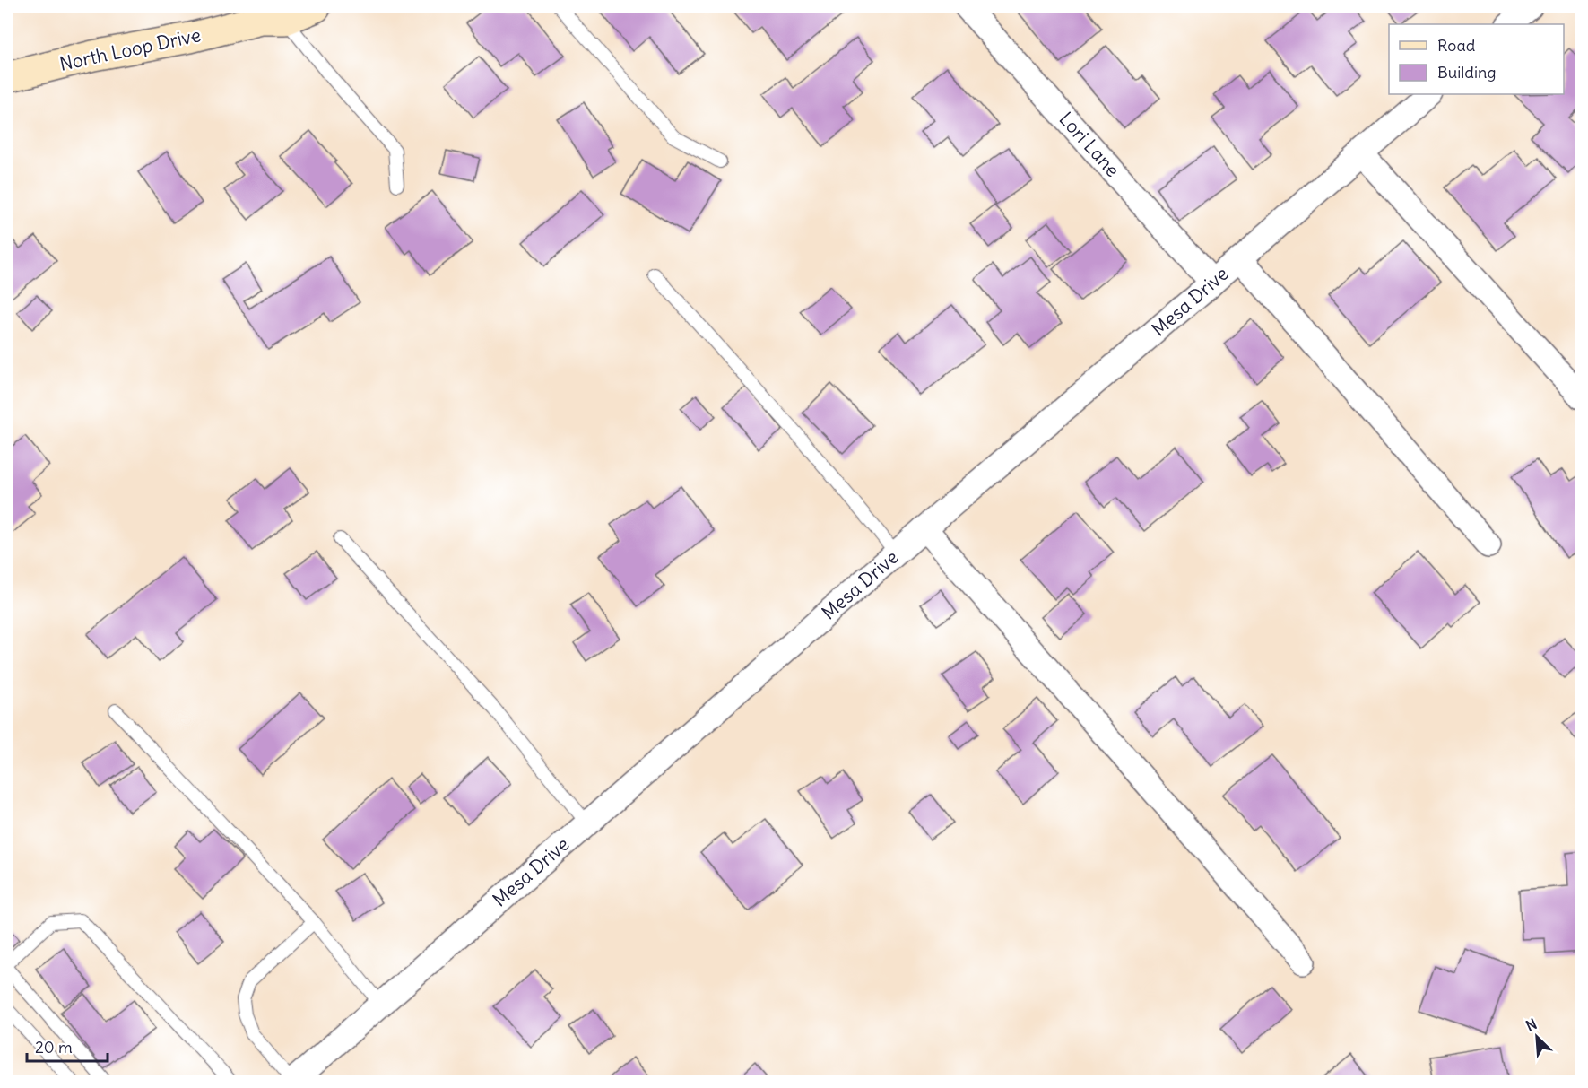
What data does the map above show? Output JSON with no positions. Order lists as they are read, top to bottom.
{
  "streets": {
    "street": ["North Loop Drive", "Lori Lane", "Mesa Drive"]
  },
  "crossings": [
    ["Lori Lane", "Mesa Drive"]
  ],
  "legend": ["Road", "Building"],
  "scale_bar": "20 m",
  "north": "top left"
}
